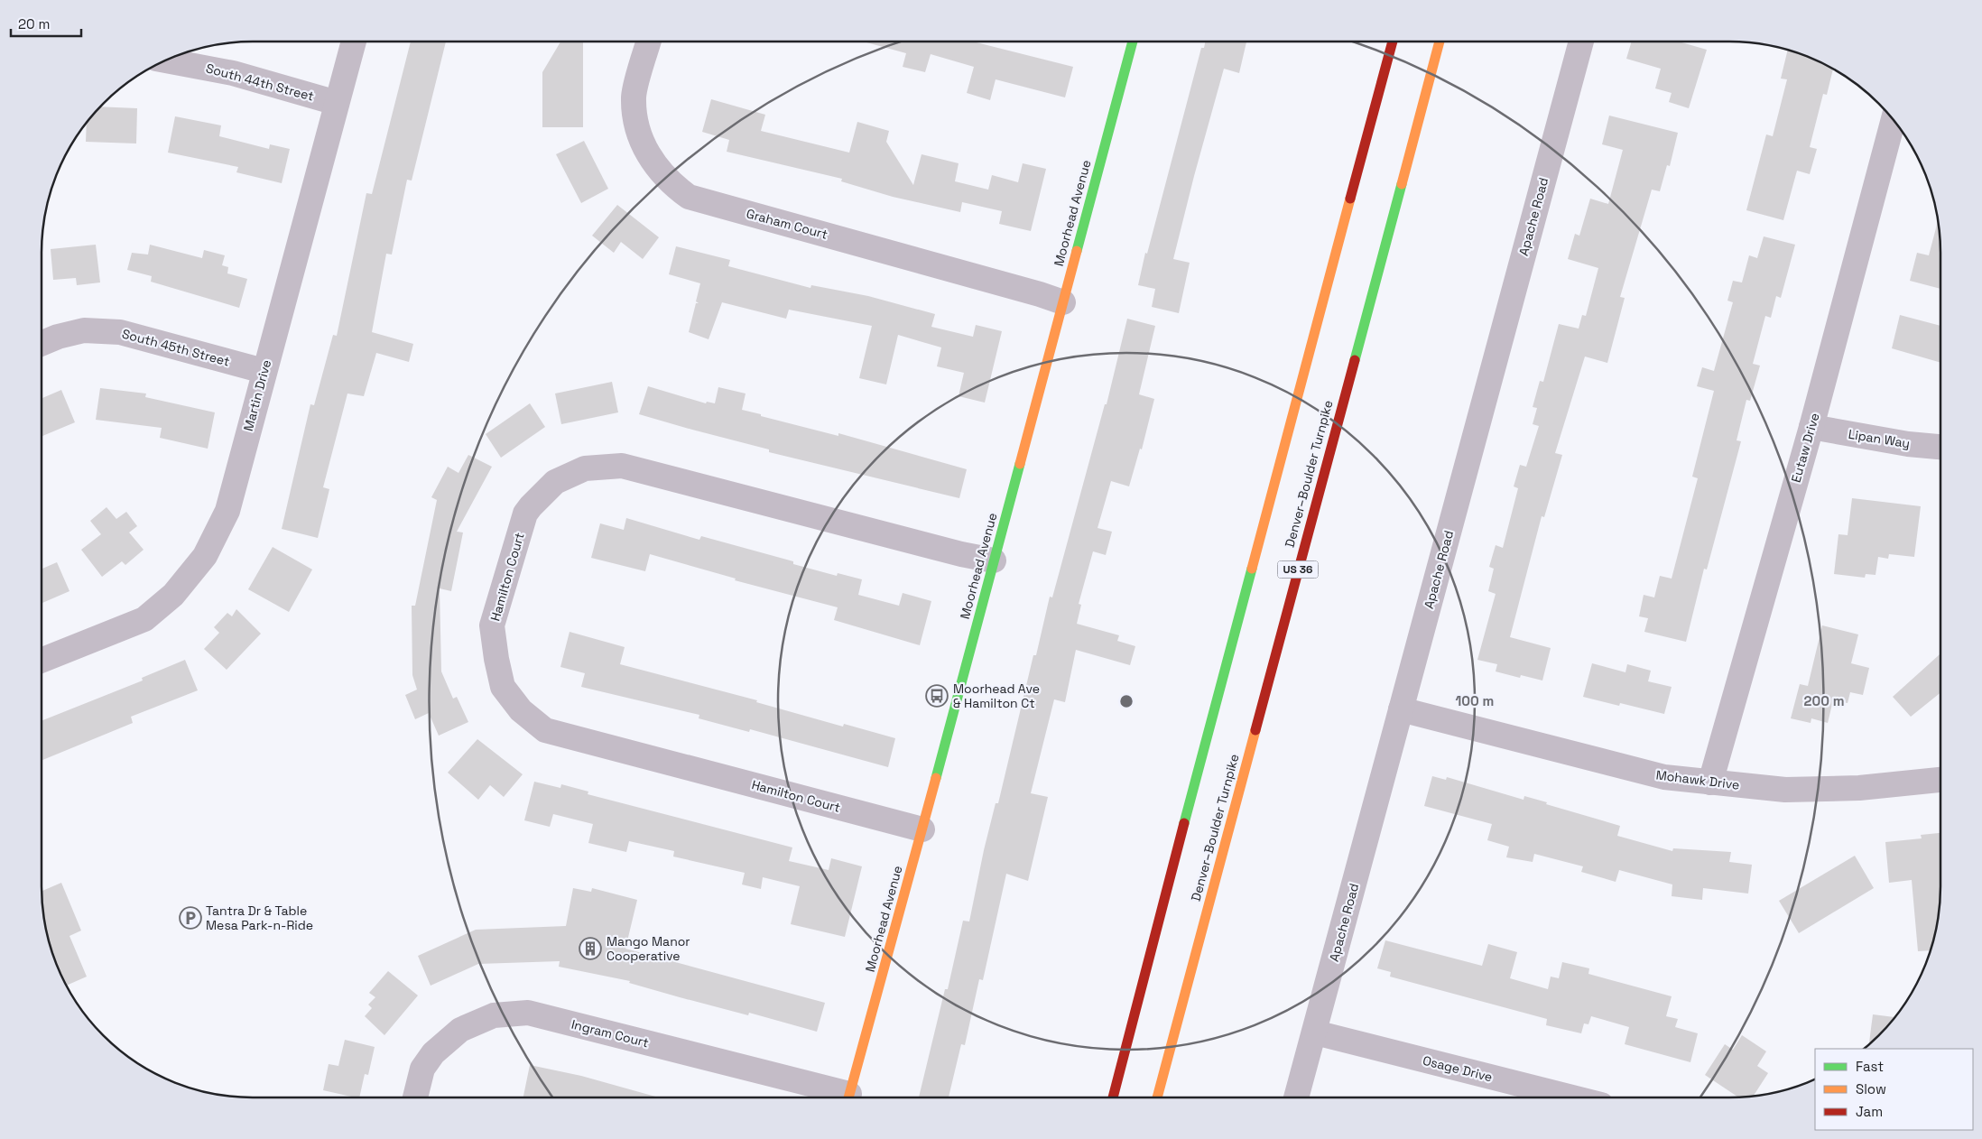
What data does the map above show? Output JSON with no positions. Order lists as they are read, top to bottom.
{
  "streets": {
    "main road": ["Moorhead Avenue", "Denver–Boulder Turnpike", "US 36"],
    "street": [
      "South 44th Street",
      "Apache Road",
      "Graham Court",
      "South 45th Street",
      "Martin Drive",
      "Lipan Way",
      "Eutaw Drive",
      "Hamilton Court",
      "Mohawk Drive",
      "Ingram Court",
      "Osage Drive"
    ]
  },
  "crossings": [
    ["South 44th Street", "Martin Drive"],
    ["Moorhead Avenue", "Graham Court"],
    ["Moorhead Avenue", "Hamilton Court"],
    ["Apache Road", "Mohawk Drive"],
    ["Apache Road", "Osage Drive"],
    ["South 45th Street", "Martin Drive"],
    ["Lipan Way", "Eutaw Drive"],
    ["Eutaw Drive", "Mohawk Drive"]
  ],
  "places": {
    "bus stop": ["Moorhead Ave & Hamilton Ct"],
    "parking": ["Tantra Dr & Table Mesa Park-n-Ride"],
    "building": ["Mango Manor Cooperative"]
  },
  "legend": ["Fast", "Slow", "Jam"],
  "scale_bar": "20 m",
  "rings": ["100 m", "200 m"]
}
